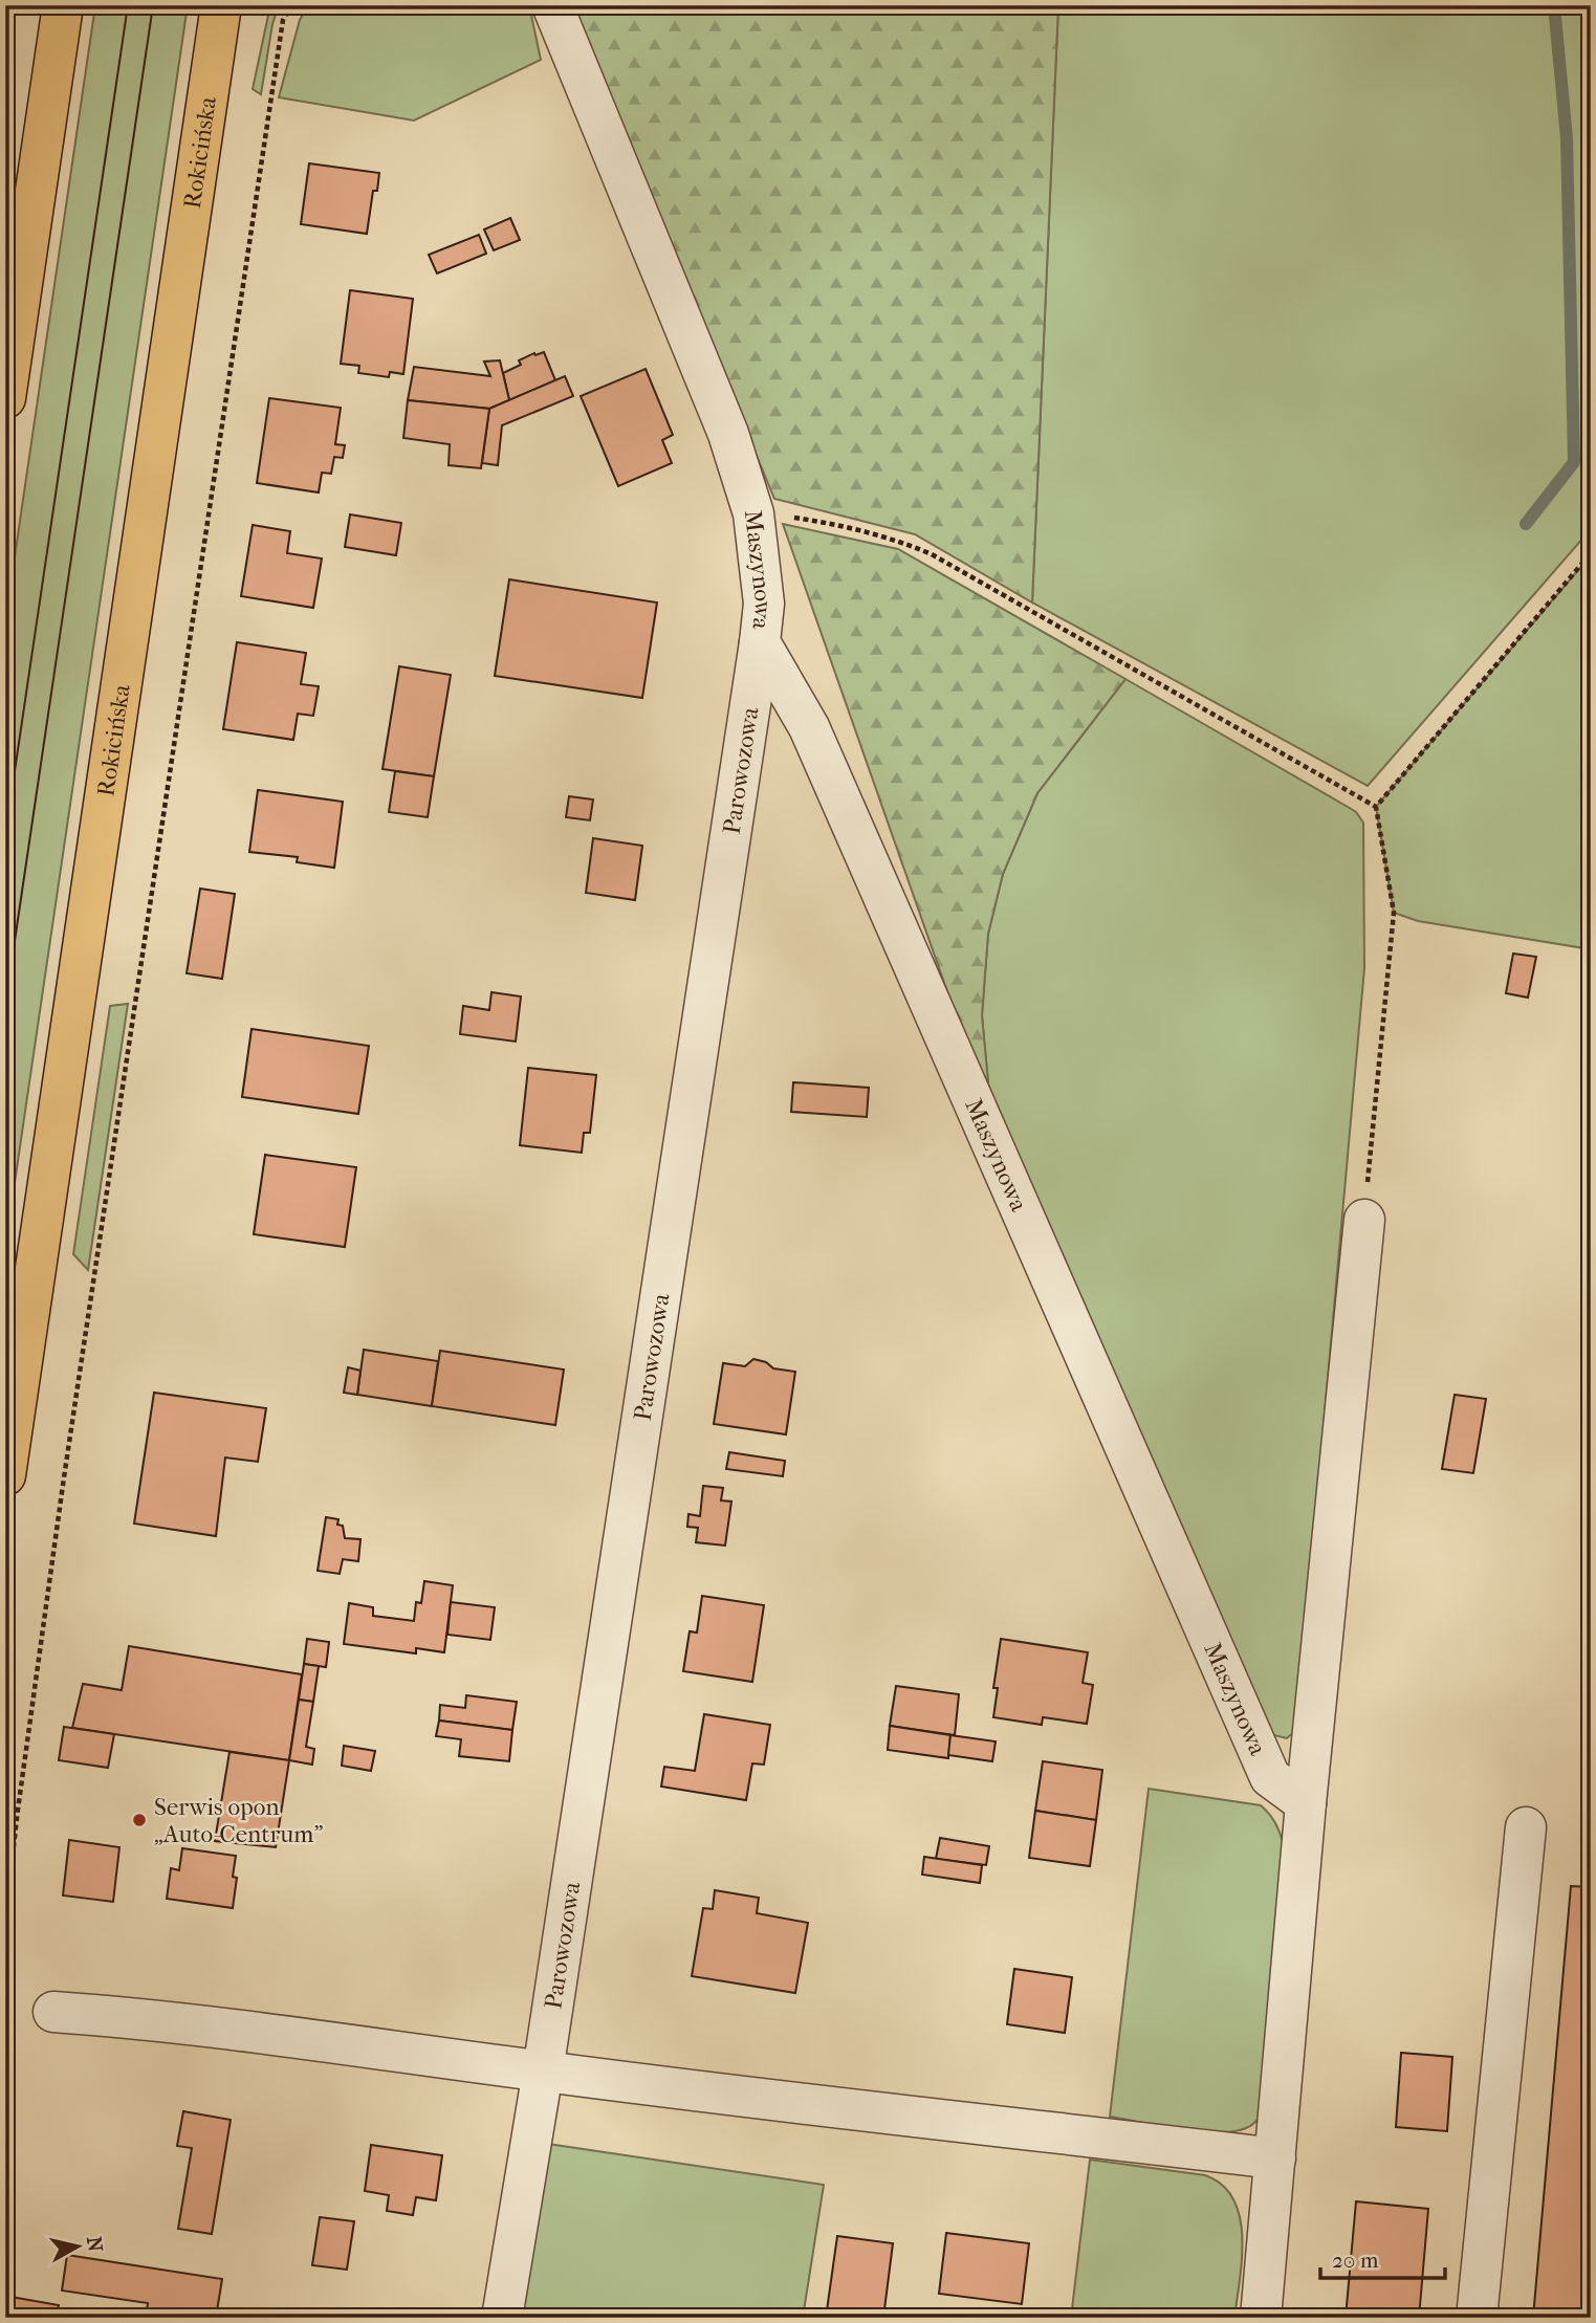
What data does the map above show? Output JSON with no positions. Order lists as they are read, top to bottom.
{
  "streets": {
    "main road": ["Rokicińska"],
    "street": ["Maszynowa", "Parowozowa"]
  },
  "crossings": [
    ["Maszynowa", "Parowozowa"]
  ],
  "places": ["Serwis opon „Auto-Centrum”"],
  "scale_bar": "20 m",
  "north": "right"
}
